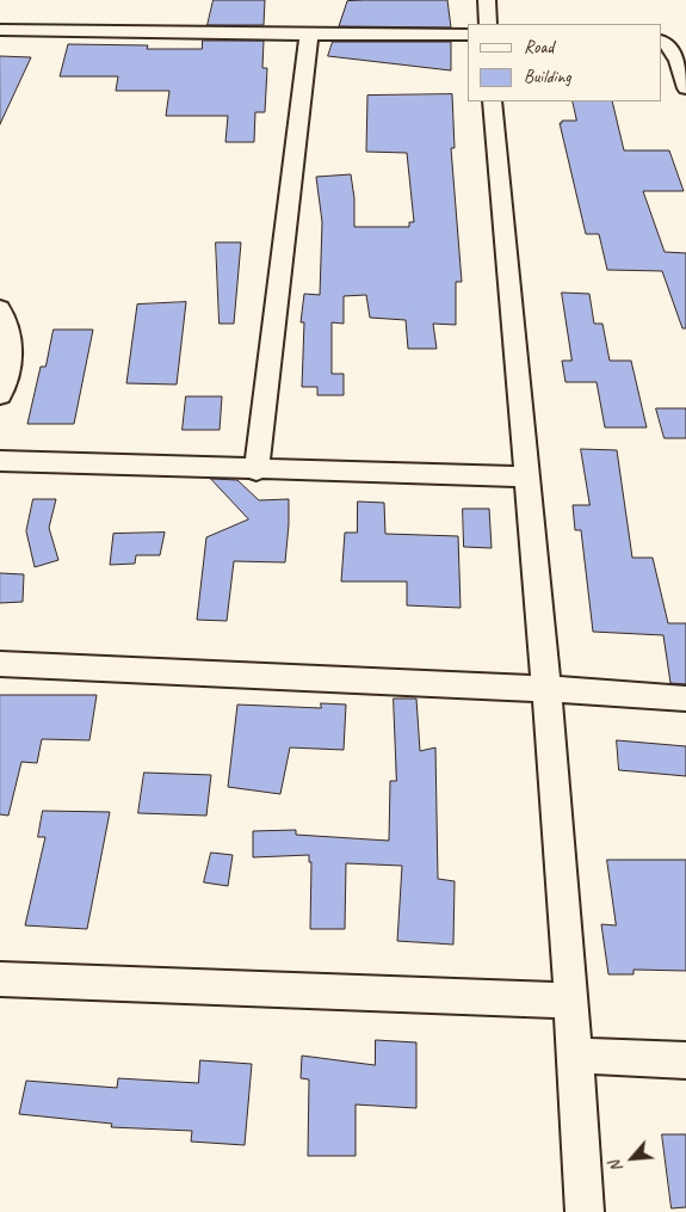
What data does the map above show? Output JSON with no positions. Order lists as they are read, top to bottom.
{
  "legend": ["Road", "Building"],
  "north": "bottom left"
}
